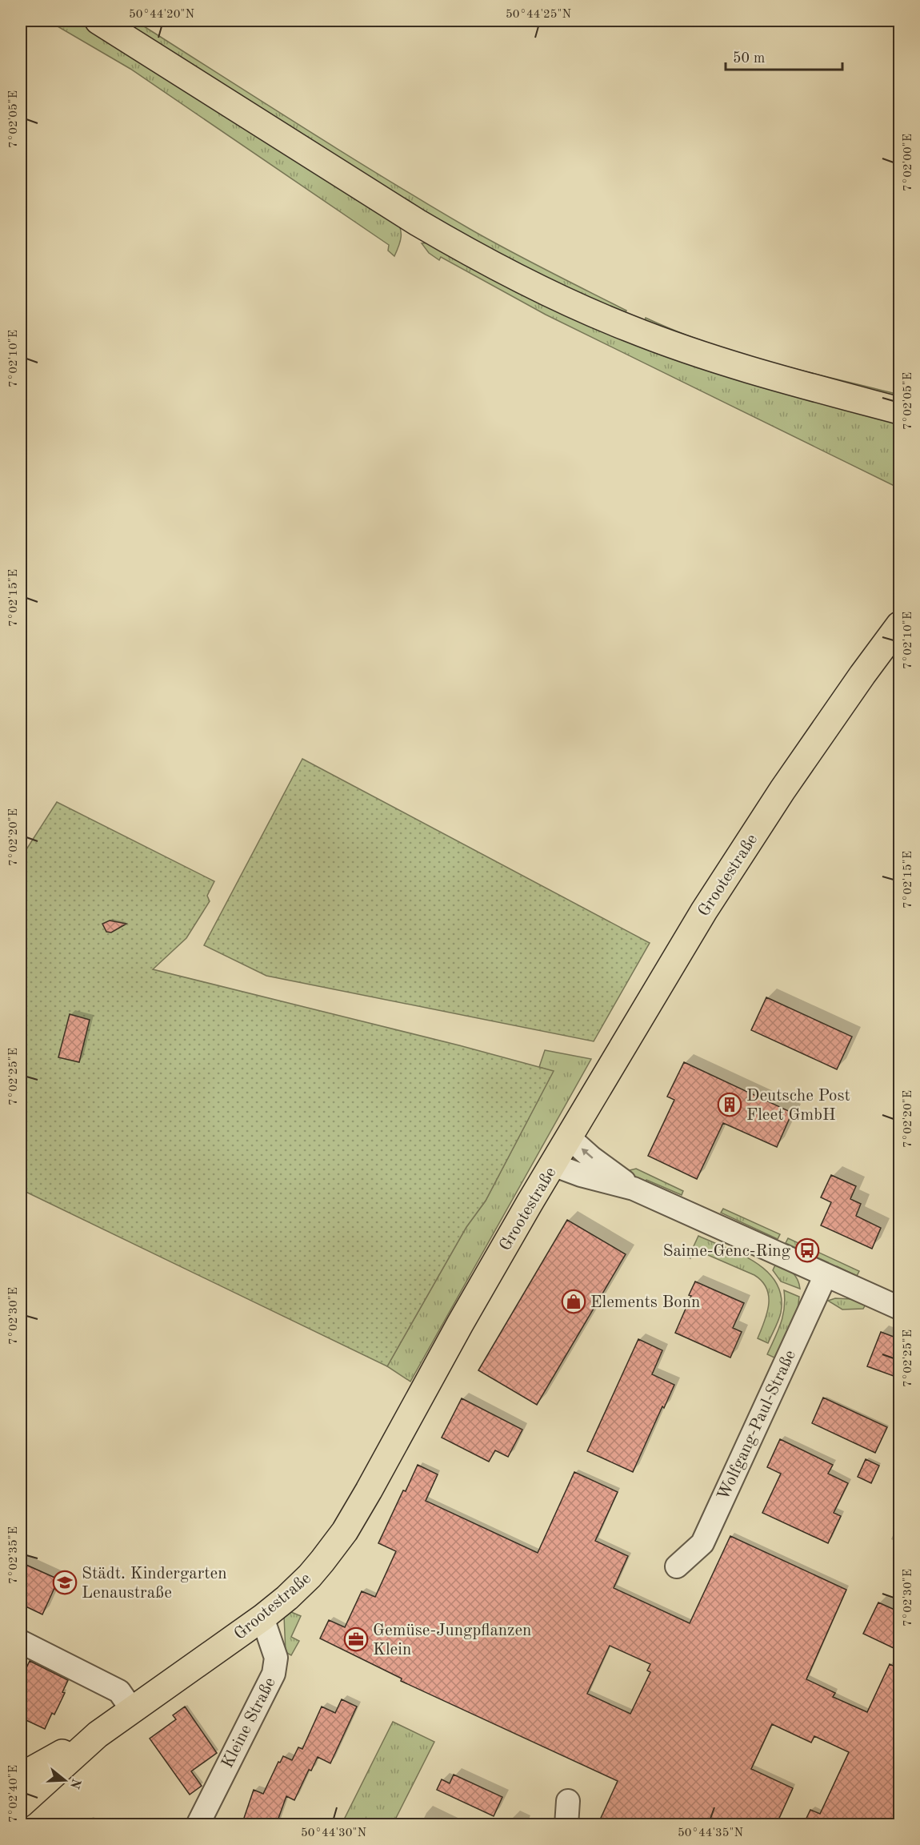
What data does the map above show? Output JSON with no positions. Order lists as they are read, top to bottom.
{
  "streets": {
    "main road": ["Grootestraße"],
    "street": ["Wolfgang-Paul-Straße", "Kleine Straße"]
  },
  "crossings": [
    ["Grootestraße", "Kleine Straße"]
  ],
  "places": {
    "building": ["Deutsche Post Fleet GmbH"],
    "bus stop": ["Saime-Genc-Ring"],
    "shop": ["Elements Bonn"],
    "school or university": ["Städt. Kindergarten Lenaustraße"],
    "office": ["Gemüse-Jungpflanzen Klein"]
  },
  "scale_bar": "50 m",
  "north": "right",
  "coordinates": [
    "50°44'20\"N",
    "50°44'25\"N",
    "7°02'05\"E",
    "7°02'00\"E",
    "7°02'10\"E",
    "7°02'15\"E",
    "7°02'20\"E",
    "7°02'25\"E",
    "7°02'30\"E",
    "7°02'35\"E",
    "7°02'40\"E",
    "50°44'30\"N",
    "50°44'35\"N"
  ]
}
